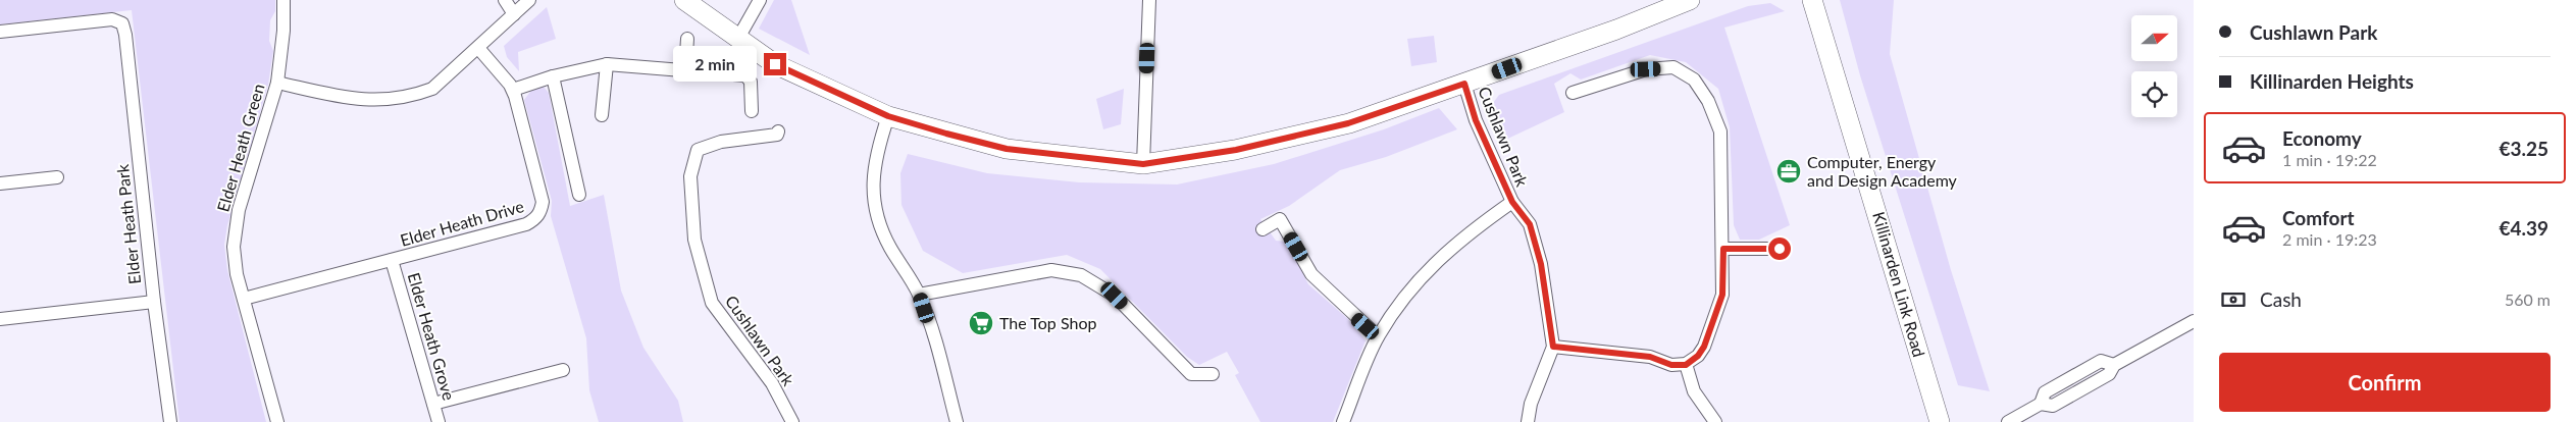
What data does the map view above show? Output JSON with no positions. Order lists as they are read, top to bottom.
{
  "streets": {
    "street": [
      "Cushlawn Park",
      "Elder Heath Green",
      "Elder Heath Drive",
      "Elder Heath Park",
      "Killinarden Link Road",
      "Elder Heath Grove"
    ]
  },
  "crossings": [
    ["Elder Heath Green", "Elder Heath Drive"],
    ["Elder Heath Drive", "Elder Heath Grove"]
  ],
  "places": {
    "office": ["Computer, Energy and Design Academy"],
    "supermarket": ["The Top Shop"]
  },
  "north": "right",
  "page": {
    "banner": ["Cushlawn Park", "Killinarden Heights"],
    "bubble": "2 min",
    "list": [
      {
        "name": "Economy",
        "note": "1 min · 19:22",
        "value": "€3.25"
      },
      {
        "name": "Comfort",
        "note": "2 min · 19:23",
        "value": "€4.39"
      }
    ],
    "pay": ["Cash", "560 m"],
    "buttons": "Confirm"
  }
}
